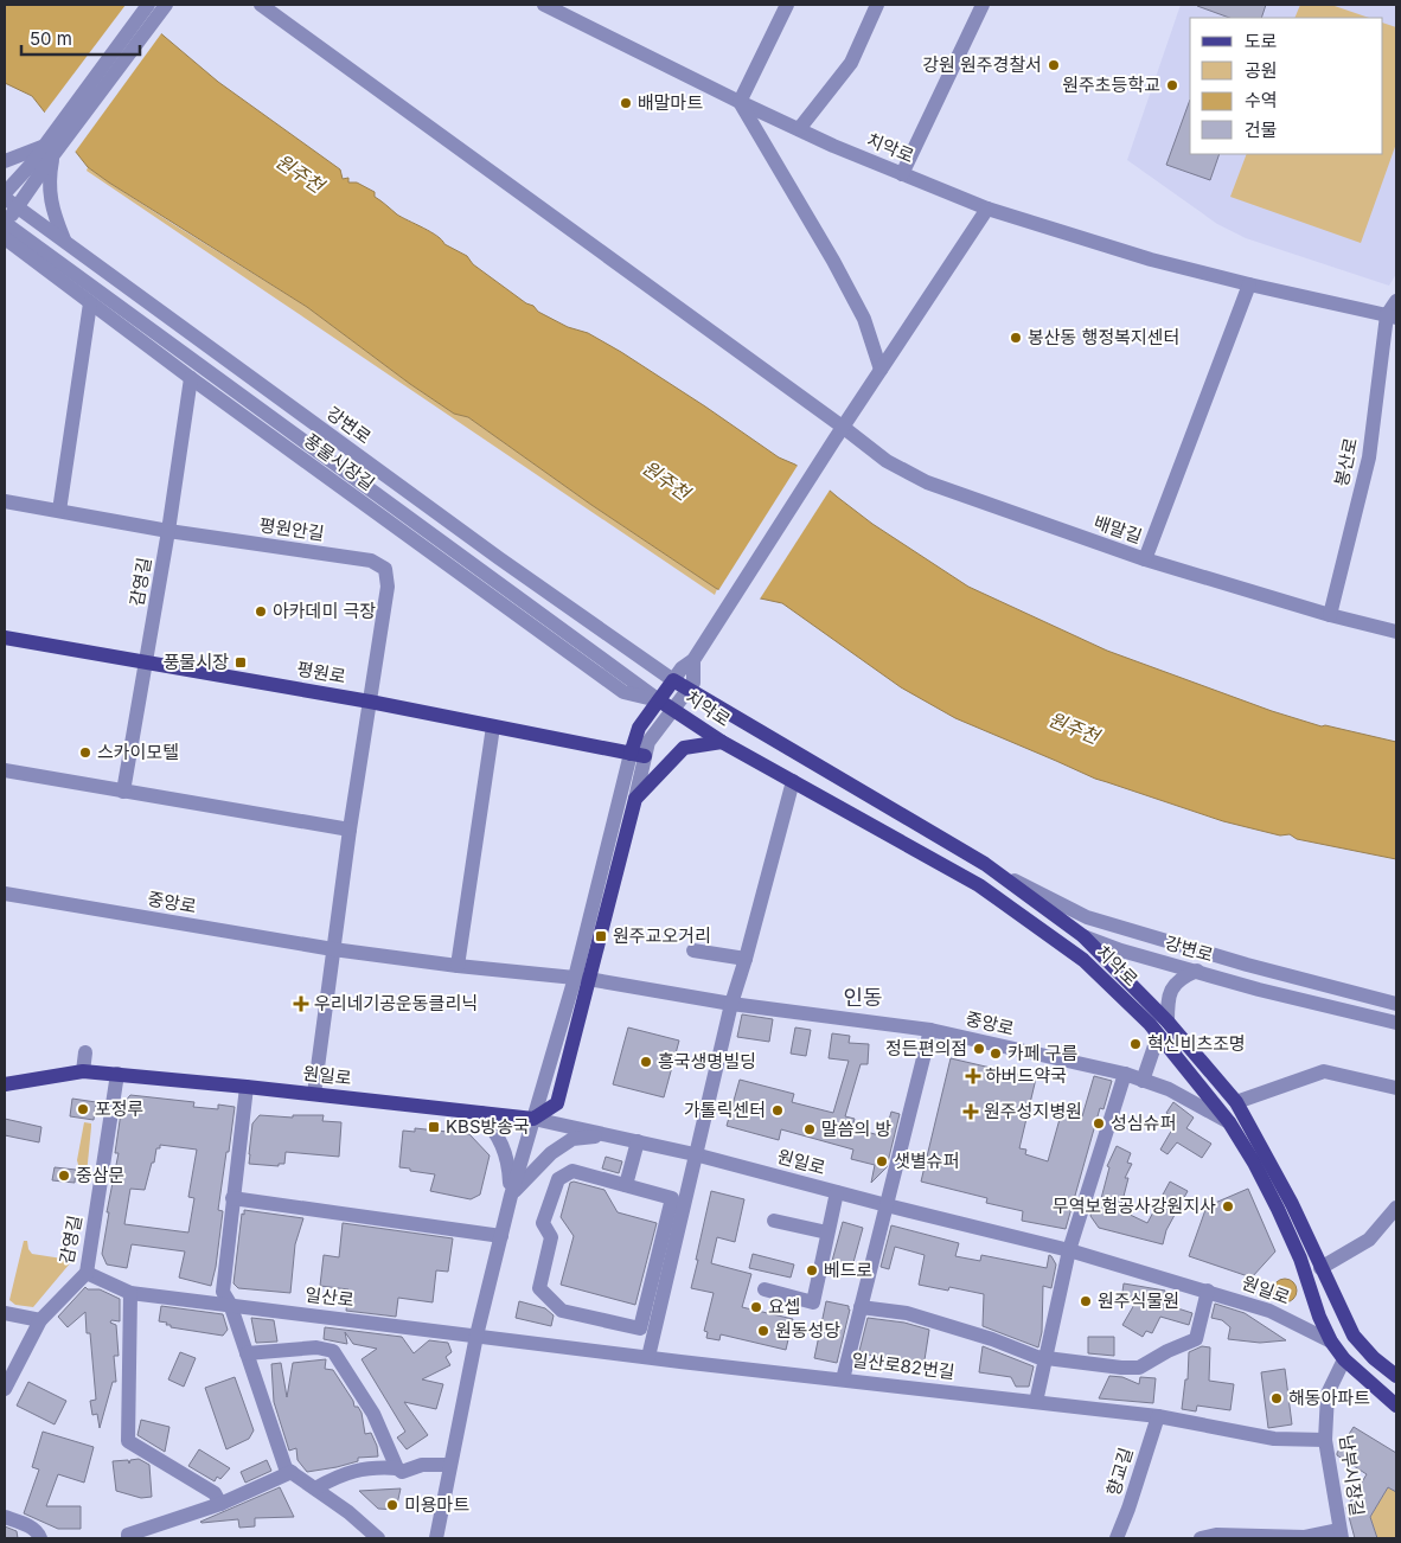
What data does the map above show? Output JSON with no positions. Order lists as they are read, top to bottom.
{
  "streets": {
    "main road": [
      "치악로",
      "강변로",
      "평원로",
      "원일로"
    ],
    "street": [
      "풍물시장길",
      "봉산로",
      "평원안길",
      "배말길",
      "감영길",
      "중앙로",
      "일산로",
      "일산로82번길",
      "향교길",
      "남부시장길"
    ]
  },
  "crossings": [
    ["치악로", "강변로"],
    ["치악로", "풍물시장길"],
    ["치악로", "중앙로"],
    ["치악로", "원일로"],
    ["치악로", "남부시장길"],
    ["풍물시장길", "감영길"],
    ["봉산로", "배말길"],
    ["평원안길", "감영길"],
    ["평원안길", "평원로"],
    ["감영길", "평원로"],
    ["감영길", "원일로"],
    ["감영길", "일산로"],
    ["일산로", "일산로82번길"],
    ["일산로82번길", "향교길"],
    ["일산로82번길", "남부시장길"]
  ],
  "districts": ["인동"],
  "water": ["원주천"],
  "places": {
    "other": [
      "강원 원주경찰서",
      "원주초등학교",
      "배말마트",
      "봉산동 행정복지센터",
      "아카데미 극장",
      "스카이모텔",
      "혁신비츠조명",
      "정든편의점",
      "카페 구름",
      "흥국생명빌딩",
      "포정루",
      "가톨릭센터",
      "성심슈퍼",
      "말씀의 방",
      "샛별슈퍼",
      "중삼문",
      "무역보험공사강원지사",
      "베드로",
      "원주식물원",
      "요셉",
      "원동성당",
      "해동아파트",
      "미용마트"
    ],
    "transit": ["풍물시장", "원주교오거리", "KBS방송국"],
    "health": ["우리네기공운동클리닉", "하버드약국", "원주성지병원"]
  },
  "legend": [
    "도로",
    "공원",
    "수역",
    "건물"
  ],
  "scale_bar": "50 m"
}
